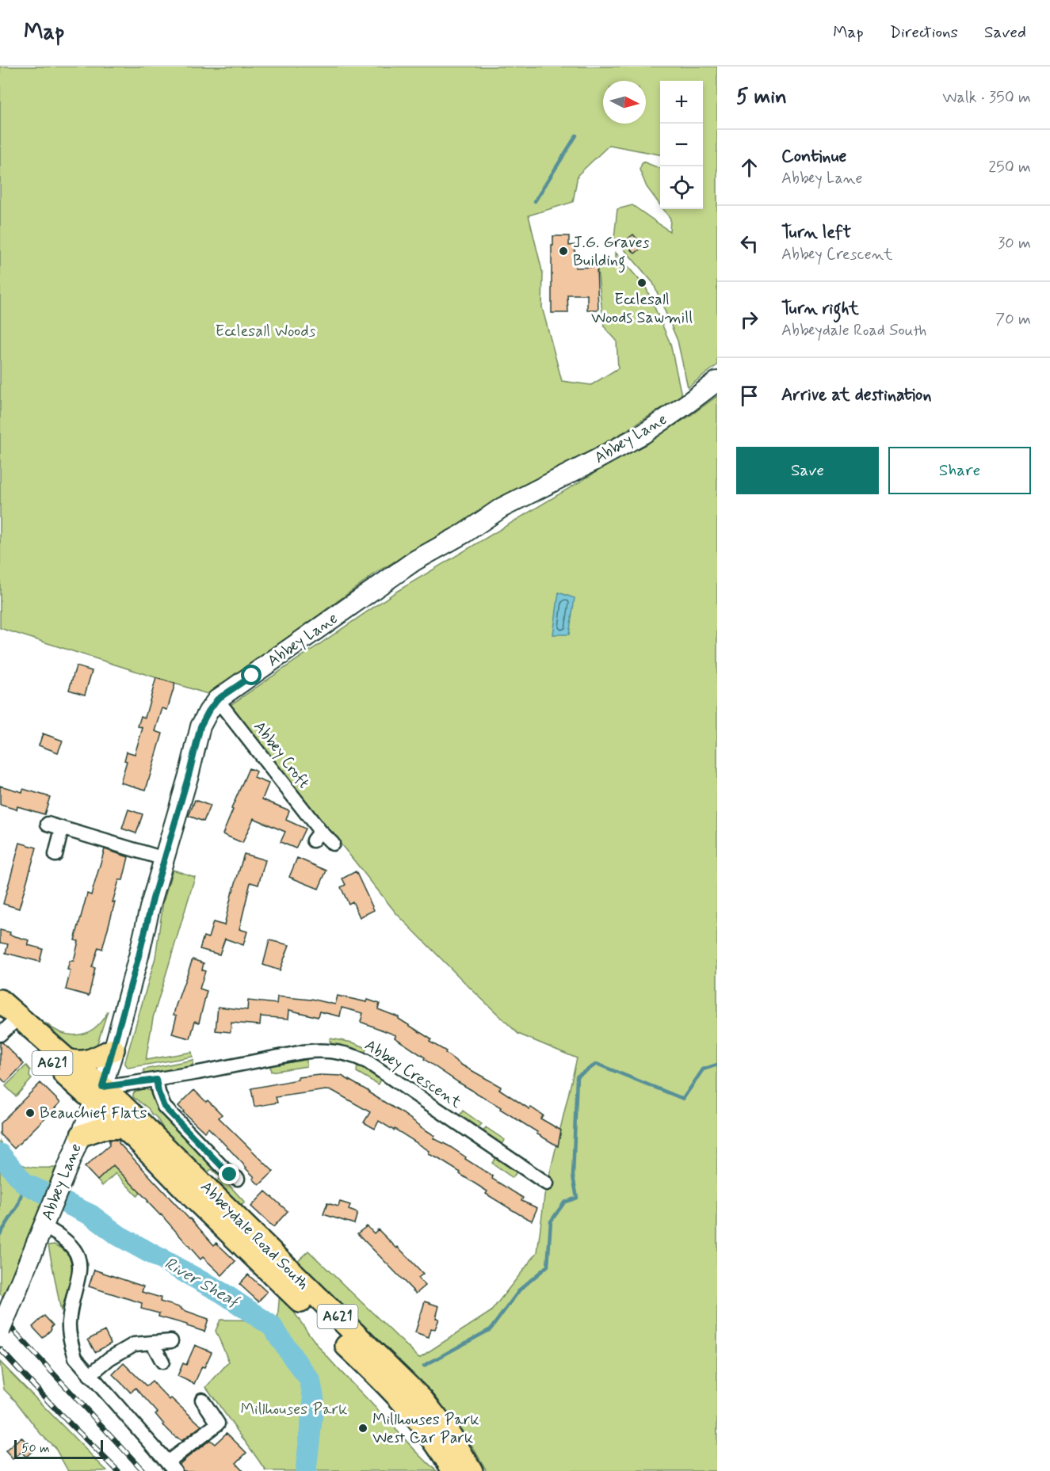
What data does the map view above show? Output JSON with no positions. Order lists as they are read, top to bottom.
{
  "streets": {
    "main road": ["Abbey Lane", "A621", "Abbeydale Road South"],
    "street": ["Abbey Croft", "Abbey Crescent"]
  },
  "crossings": [
    ["Abbey Lane", "Abbey Croft"],
    ["Abbey Lane", "Abbey Crescent"],
    ["Abbey Lane", "Abbeydale Road South"],
    ["Abbey Crescent", "Abbeydale Road South"]
  ],
  "water": ["River Sheaf"],
  "parks": ["Ecclesall Woods", "Millhouses Park"],
  "places": [
    "J.G. Graves Building",
    "Ecclesall Woods Sawmill",
    "Beauchief Flats",
    "Millhouses Park West Car Park"
  ],
  "scale_bar": "50 m",
  "north": "right",
  "page": {
    "header": "Map",
    "nav": ["Map", "Directions", "Saved"],
    "heading": ["5 min", "Walk · 350 m"],
    "map_buttons": ["+", "−"],
    "list": [
      ["Continue", "Abbey Lane", "250 m"],
      ["Turn left", "Abbey Crescent", "30 m"],
      ["Turn right", "Abbeydale Road South", "70 m"],
      "Arrive at destination"
    ],
    "buttons": ["Save", "Share"],
    "scale": "50 m"
  }
}
